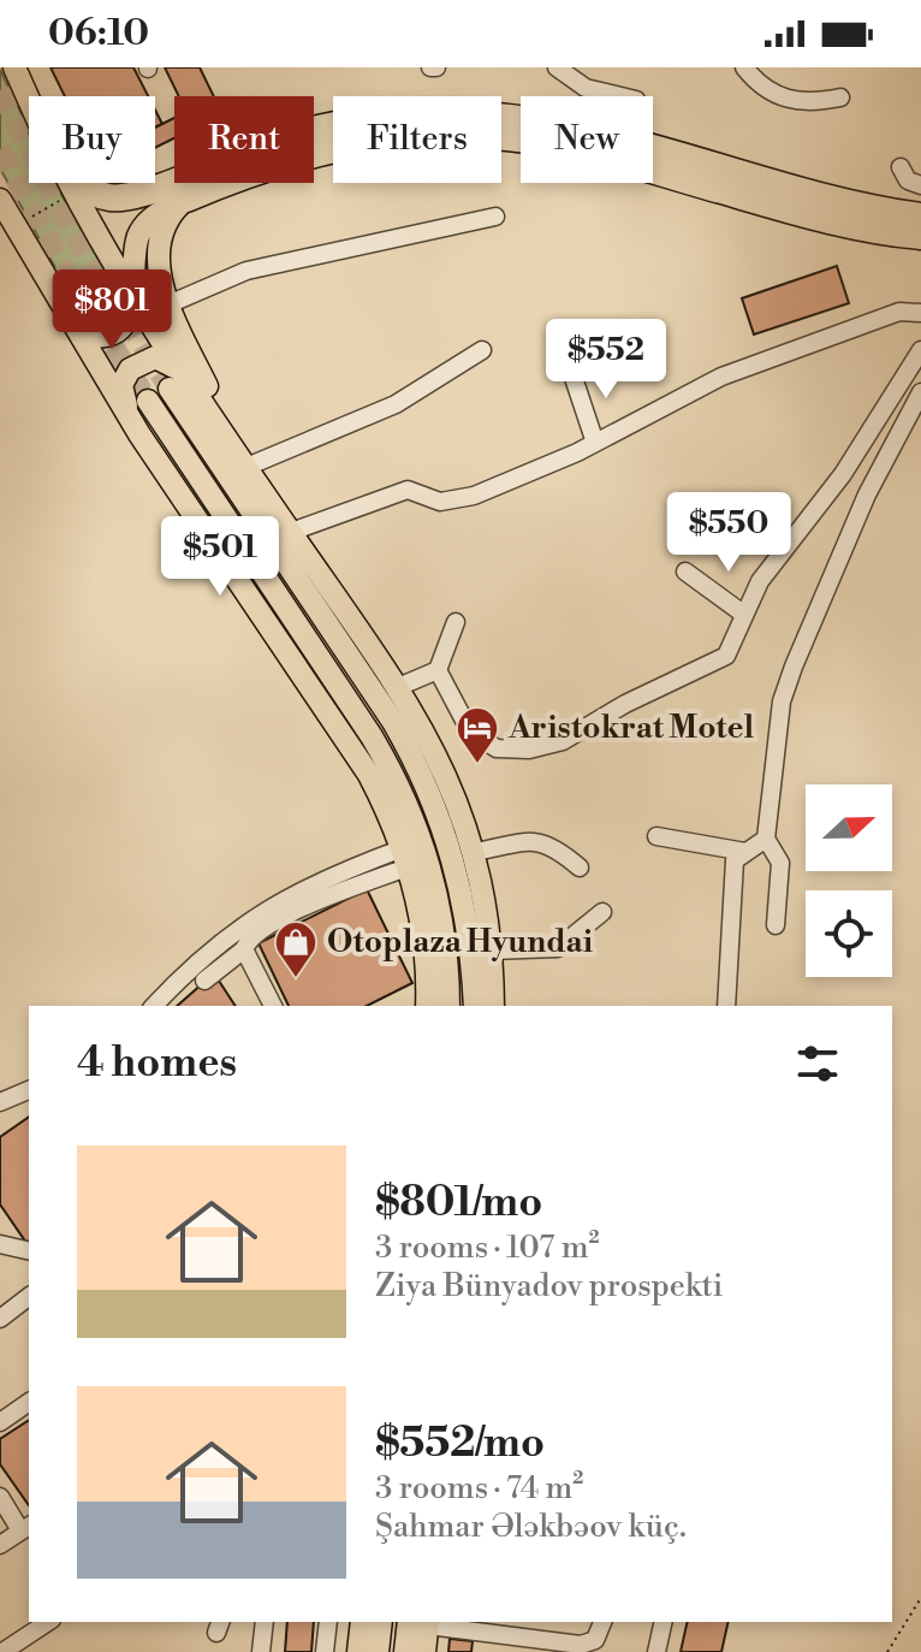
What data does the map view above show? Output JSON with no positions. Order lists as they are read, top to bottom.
{
  "places": {
    "hotel": ["Aristokrat Motel"],
    "shop": ["Otoplaza Hyundai"]
  },
  "north": "right",
  "page": {
    "status": "06:10",
    "chip": [
      "Buy",
      "Rent",
      "Filters",
      "New"
    ],
    "price": [
      "$801",
      "$552",
      "$550",
      "$501"
    ],
    "heading": "4 homes",
    "list": [
      {
        "name": "$801/mo",
        "note": "3 rooms · 107 m² · Ziya Bünyadov prospekti"
      },
      {
        "name": "$552/mo",
        "note": "3 rooms · 74 m² · Şahmar Ələkbəov küç."
      }
    ]
  }
}
